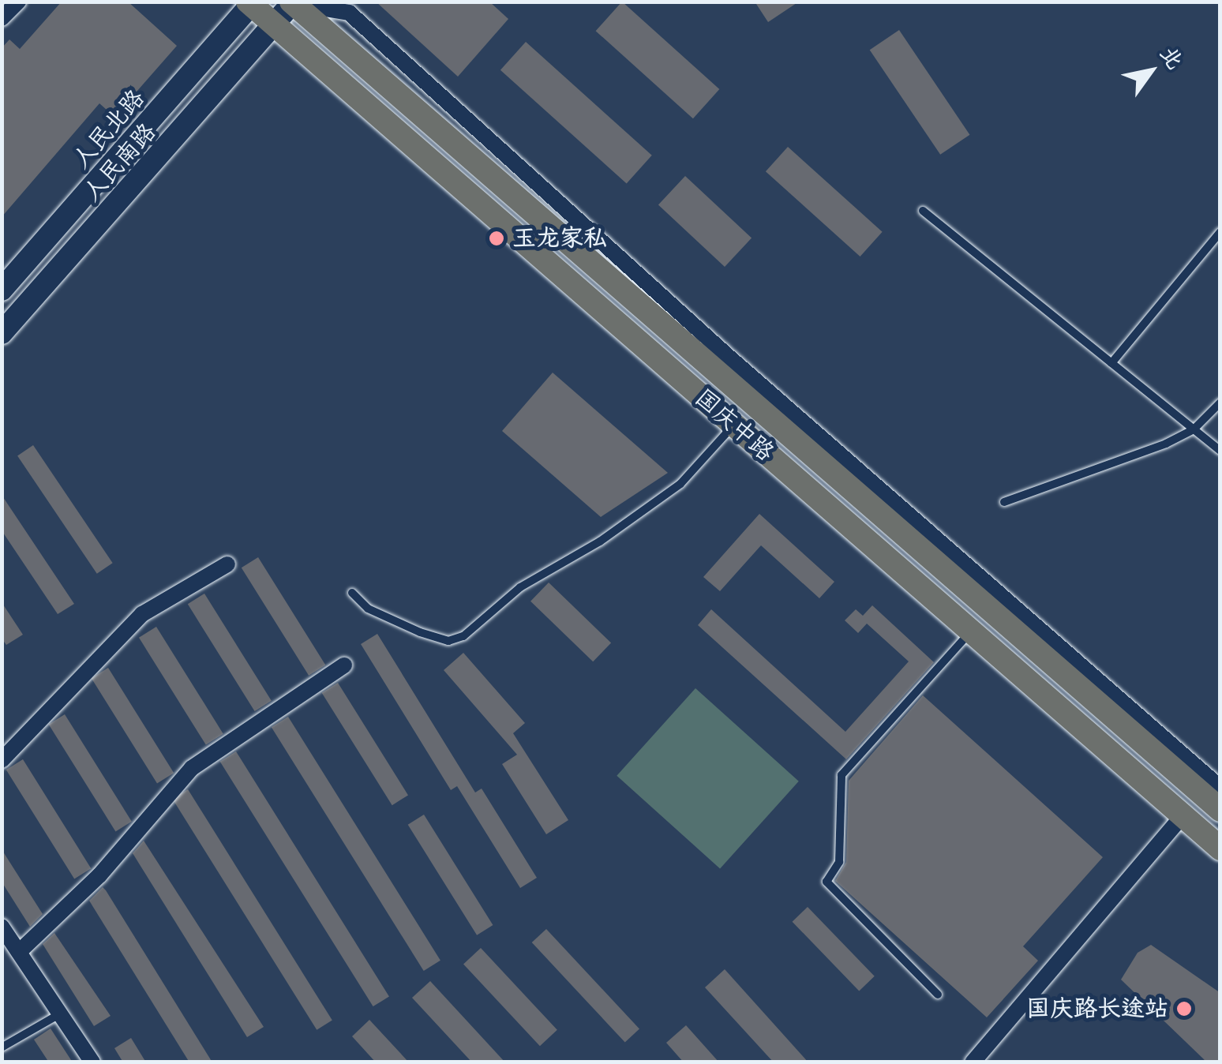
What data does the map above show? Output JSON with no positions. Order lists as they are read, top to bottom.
{
  "streets": {
    "main road": ["人民北路", "人民南路", "国庆中路"]
  },
  "crossings": [
    ["人民北路", "国庆中路"],
    ["人民南路", "国庆中路"]
  ],
  "places": ["玉龙家私", "国庆路长途站"],
  "north": "top right"
}
